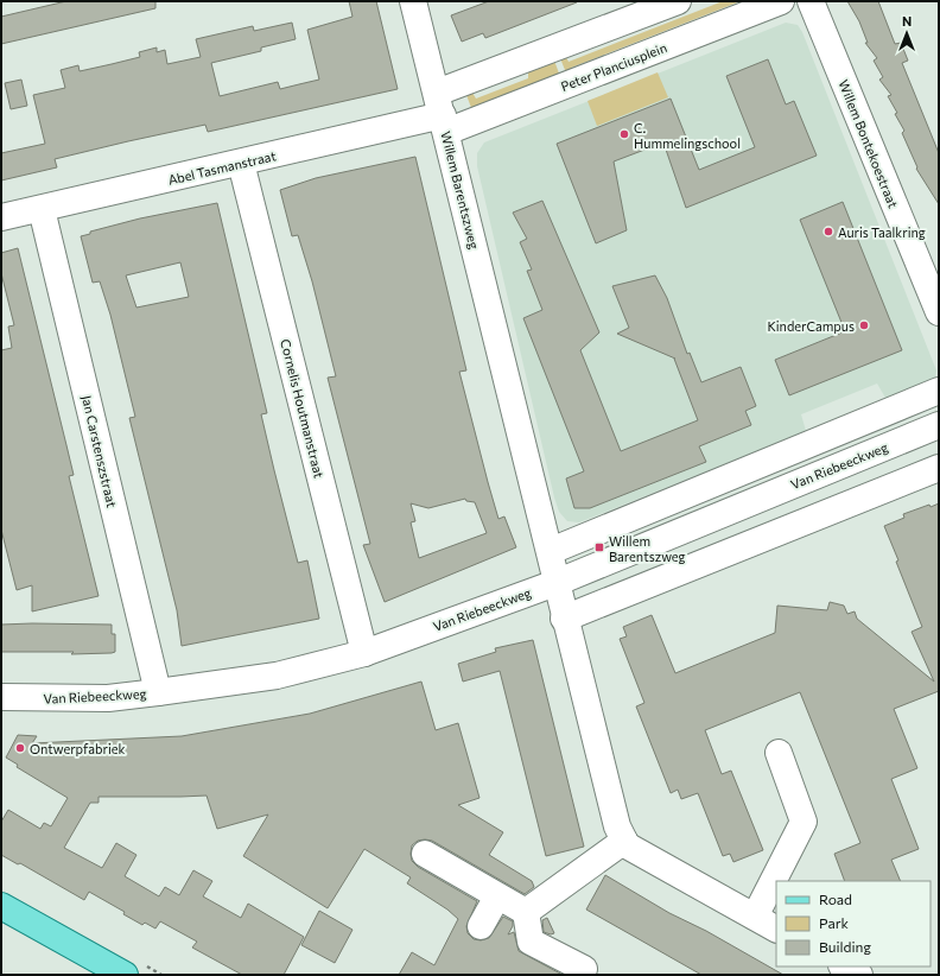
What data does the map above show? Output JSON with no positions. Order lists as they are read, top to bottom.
{
  "streets": {
    "street": [
      "Peter Planciusplein",
      "Willem Bontekoestraat",
      "Abel Tasmanstraat",
      "Willem Barentszweg",
      "Cornelis Houtmanstraat",
      "Jan Carstenszstraat",
      "Van Riebeeckweg"
    ]
  },
  "crossings": [
    ["Peter Planciusplein", "Abel Tasmanstraat"],
    ["Peter Planciusplein", "Willem Barentszweg"],
    ["Abel Tasmanstraat", "Willem Barentszweg"],
    ["Abel Tasmanstraat", "Cornelis Houtmanstraat"],
    ["Abel Tasmanstraat", "Jan Carstenszstraat"],
    ["Willem Barentszweg", "Van Riebeeckweg"],
    ["Cornelis Houtmanstraat", "Van Riebeeckweg"],
    ["Jan Carstenszstraat", "Van Riebeeckweg"]
  ],
  "places": {
    "other": [
      "C. Hummelingschool",
      "Auris Taalkring",
      "KinderCampus",
      "Ontwerpfabriek"
    ],
    "transit": ["Willem Barentszweg"]
  },
  "legend": ["Road", "Park", "Building"],
  "north": "top"
}
